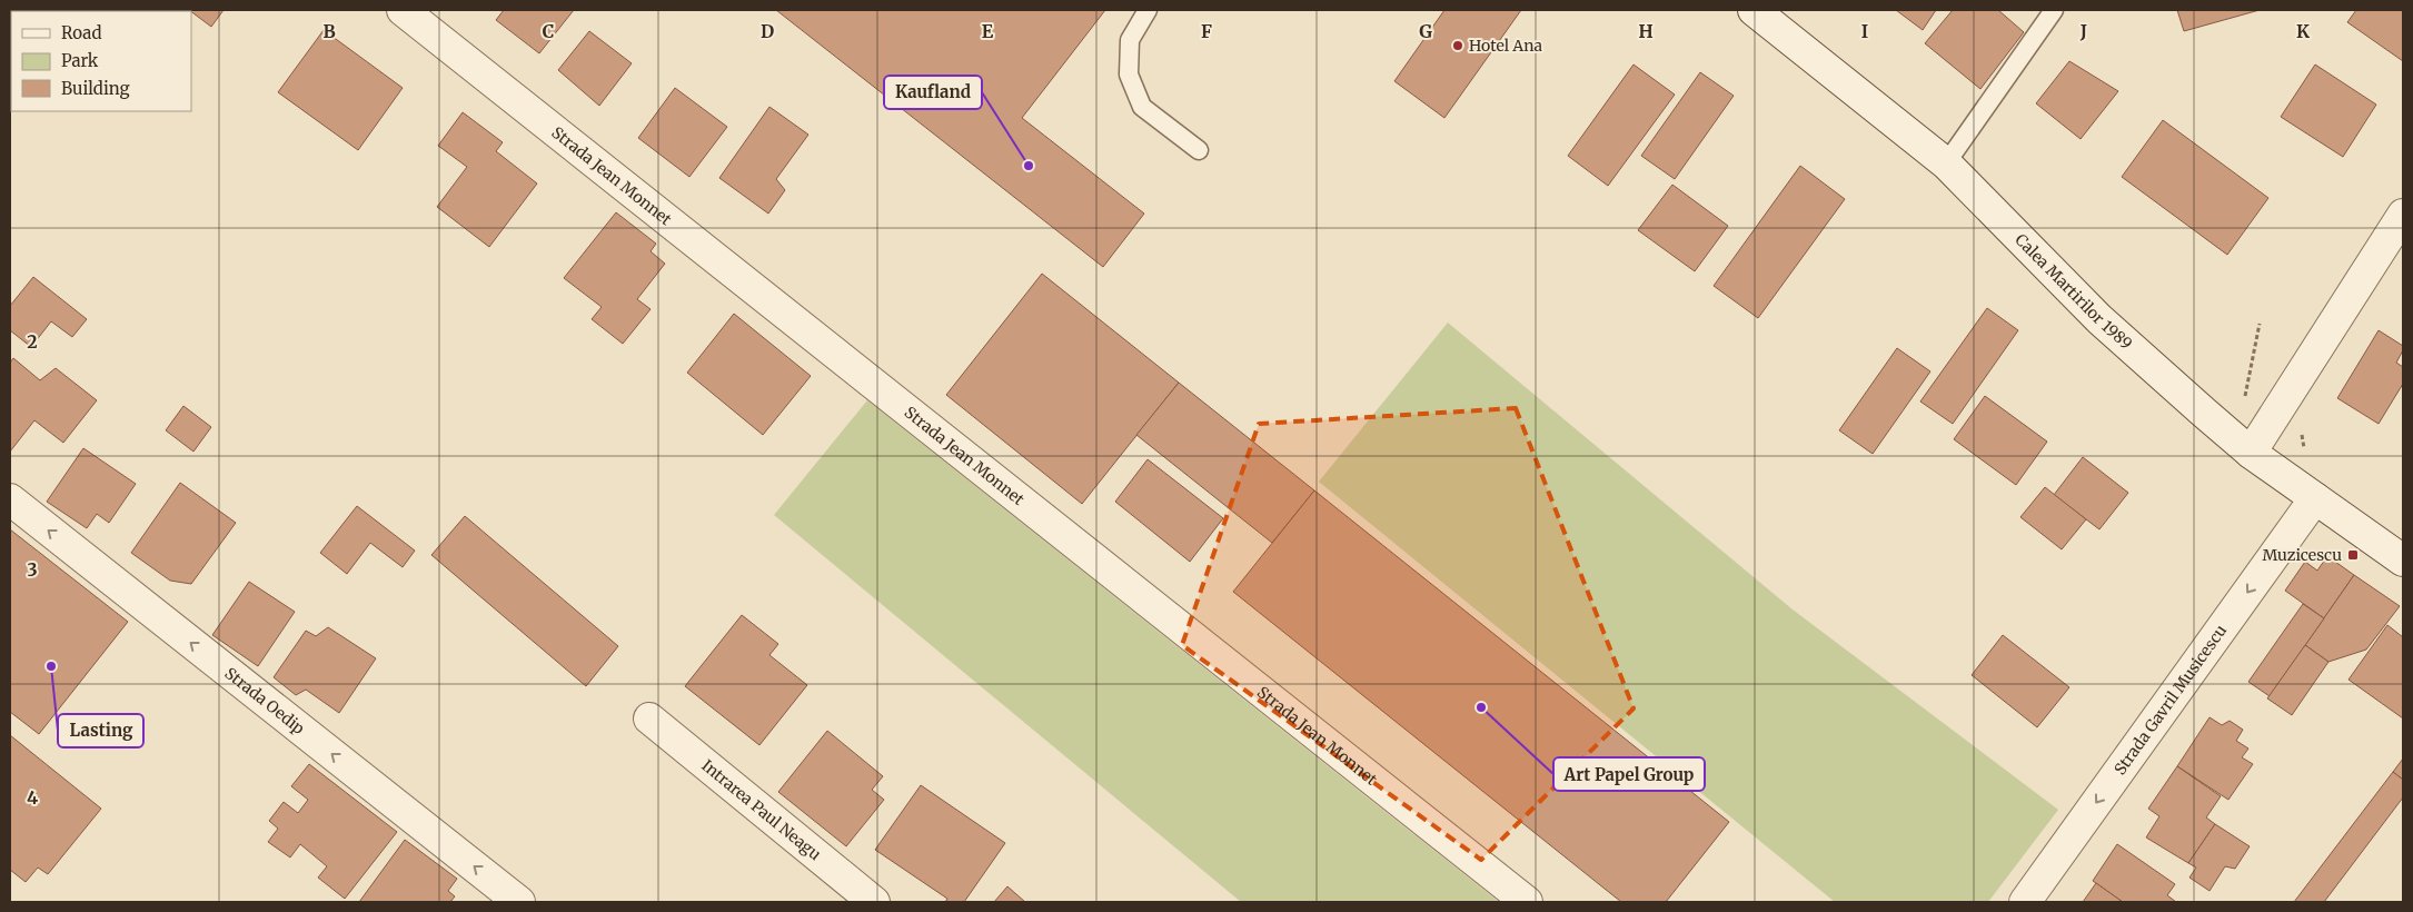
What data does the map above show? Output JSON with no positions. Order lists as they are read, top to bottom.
{
  "streets": {
    "street": [
      "Strada Jean Monnet",
      "Calea Martirilor 1989",
      "Strada Gavril Musicescu",
      "Strada Oedip",
      "Intrarea Paul Neagu"
    ]
  },
  "crossings": [
    ["Calea Martirilor 1989", "Strada Gavril Musicescu"]
  ],
  "one_way": ["Strada Gavril Musicescu", "Strada Oedip"],
  "places": {
    "other": [
      "Hotel Ana",
      "Kaufland",
      "Lasting",
      "Art Papel Group"
    ],
    "transit": ["Muzicescu"]
  },
  "legend": ["Road", "Park", "Building"],
  "grid": {
    "columns": [
      "B",
      "C",
      "D",
      "E",
      "F",
      "G",
      "H",
      "I",
      "J",
      "K"
    ],
    "rows": ["2", "3", "4"]
  }
}
